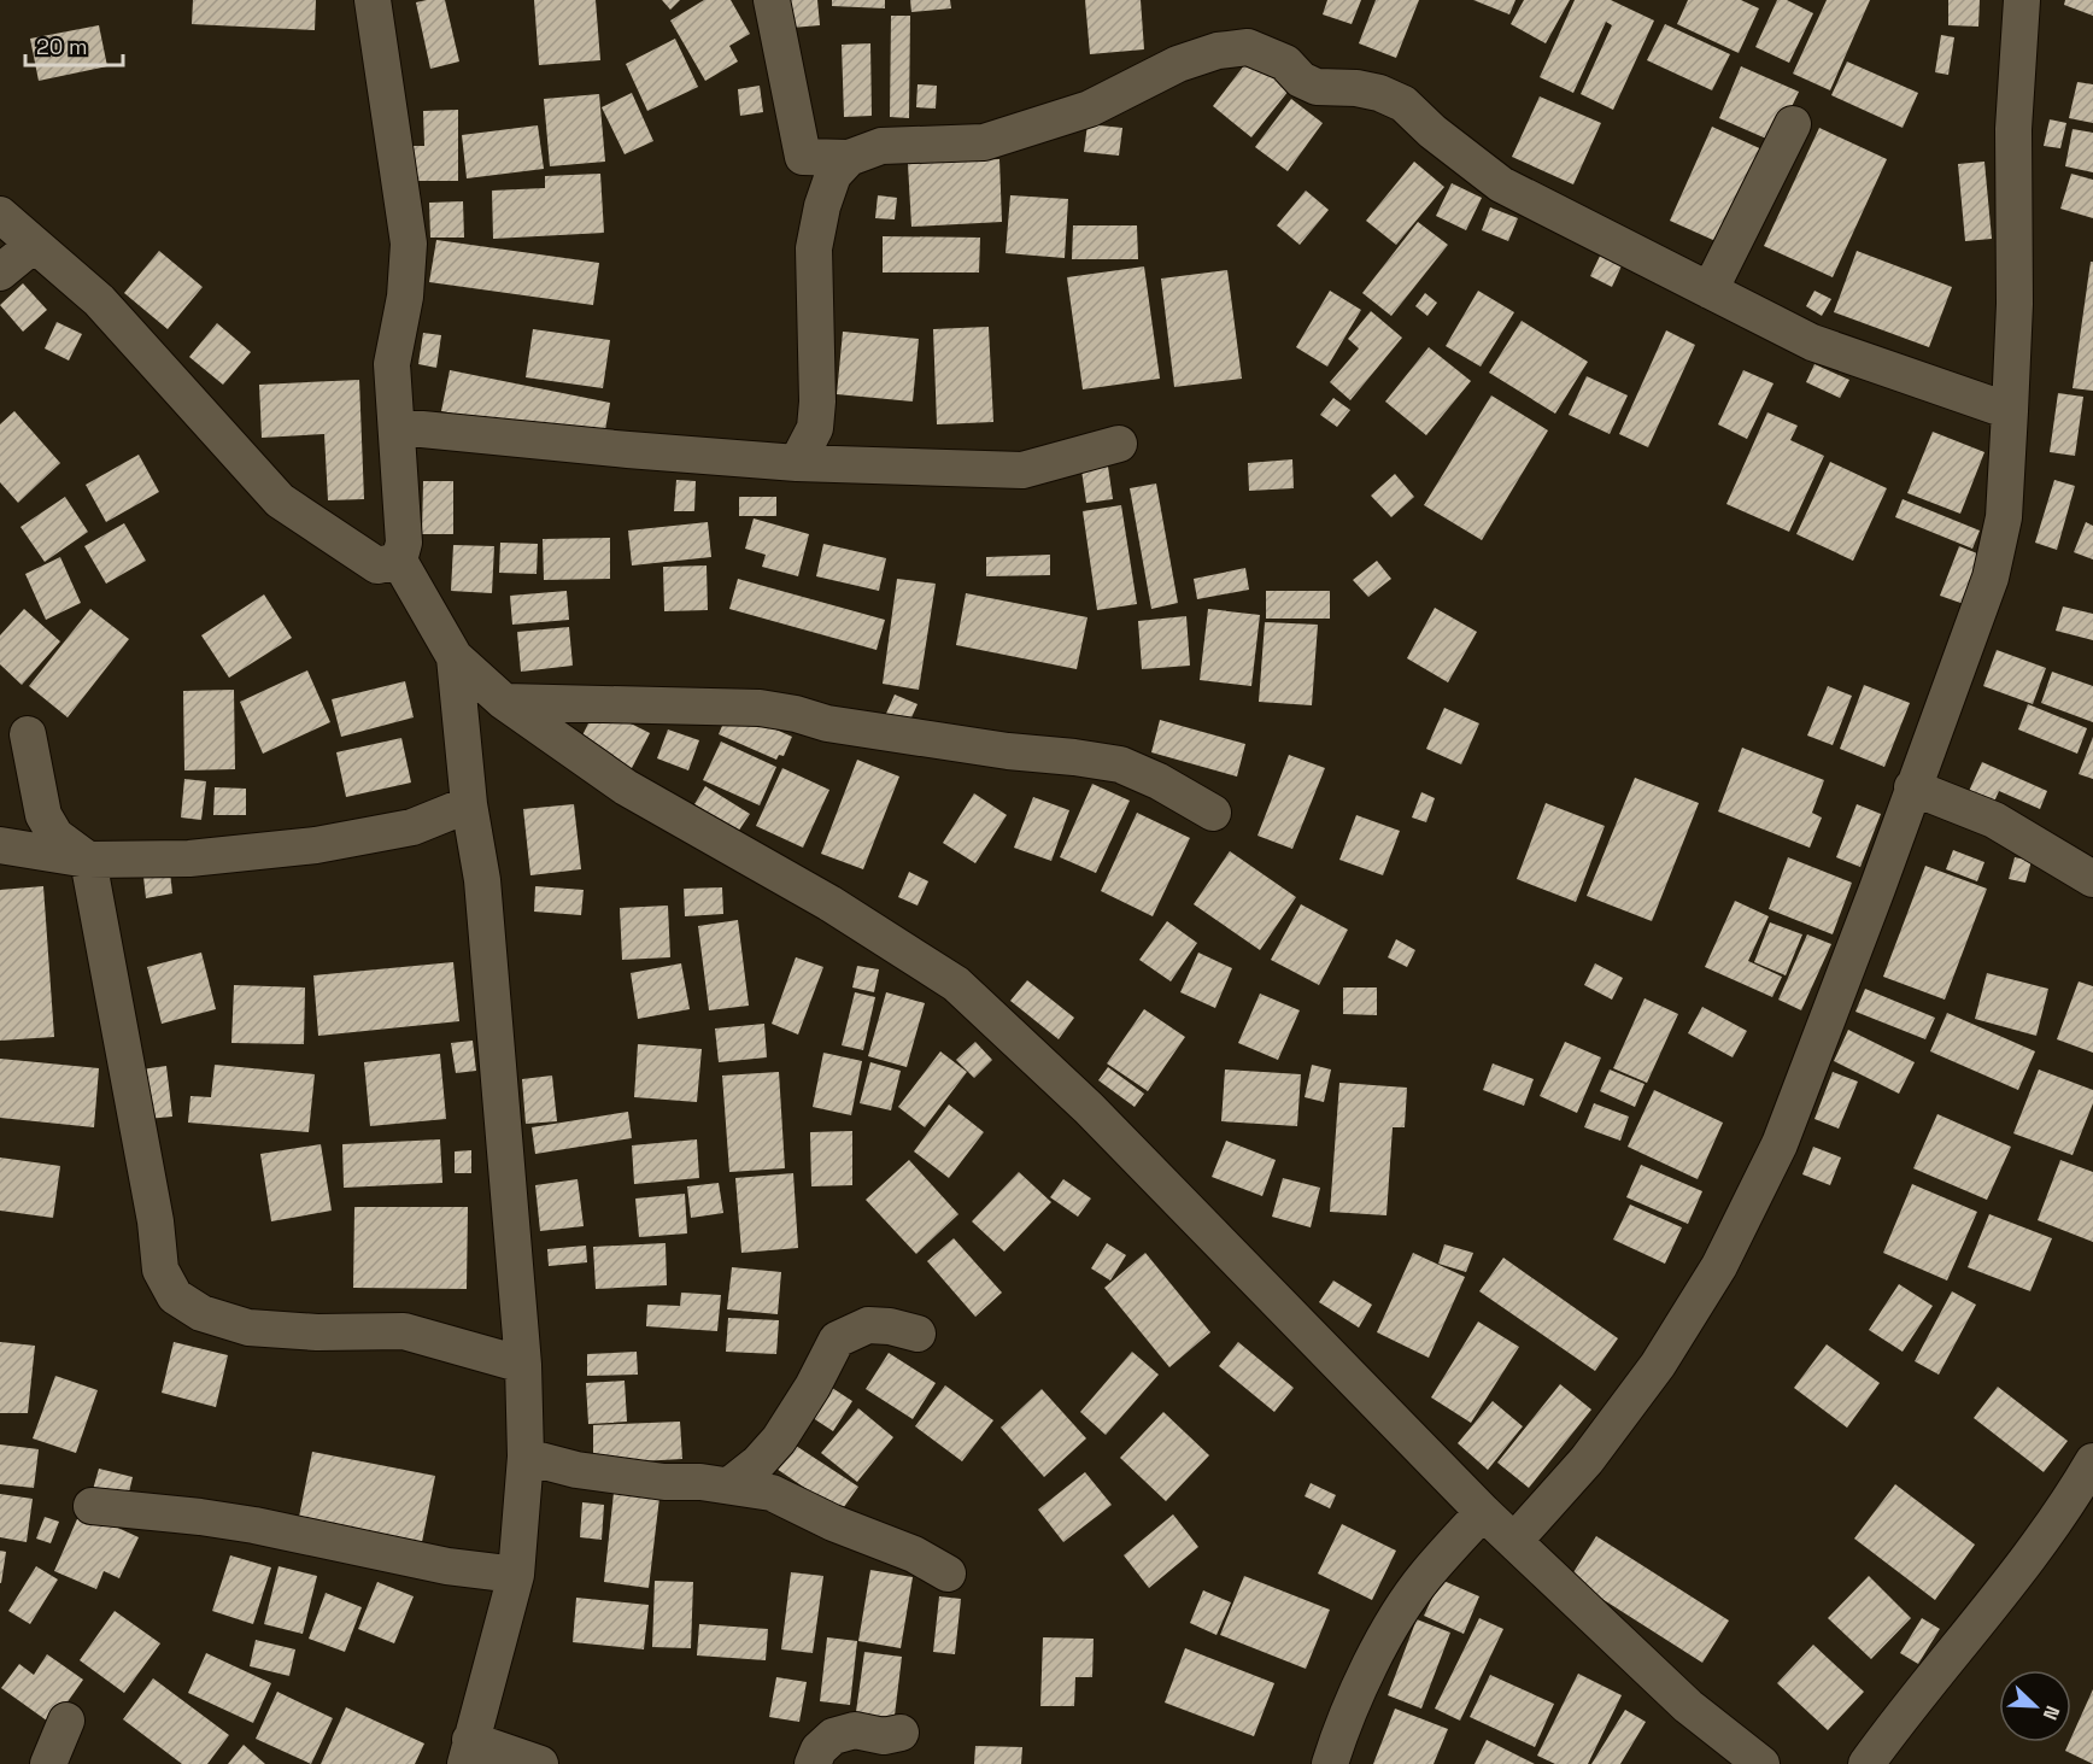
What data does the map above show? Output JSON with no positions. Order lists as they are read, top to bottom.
{
  "scale_bar": "20 m",
  "north": "bottom right"
}
